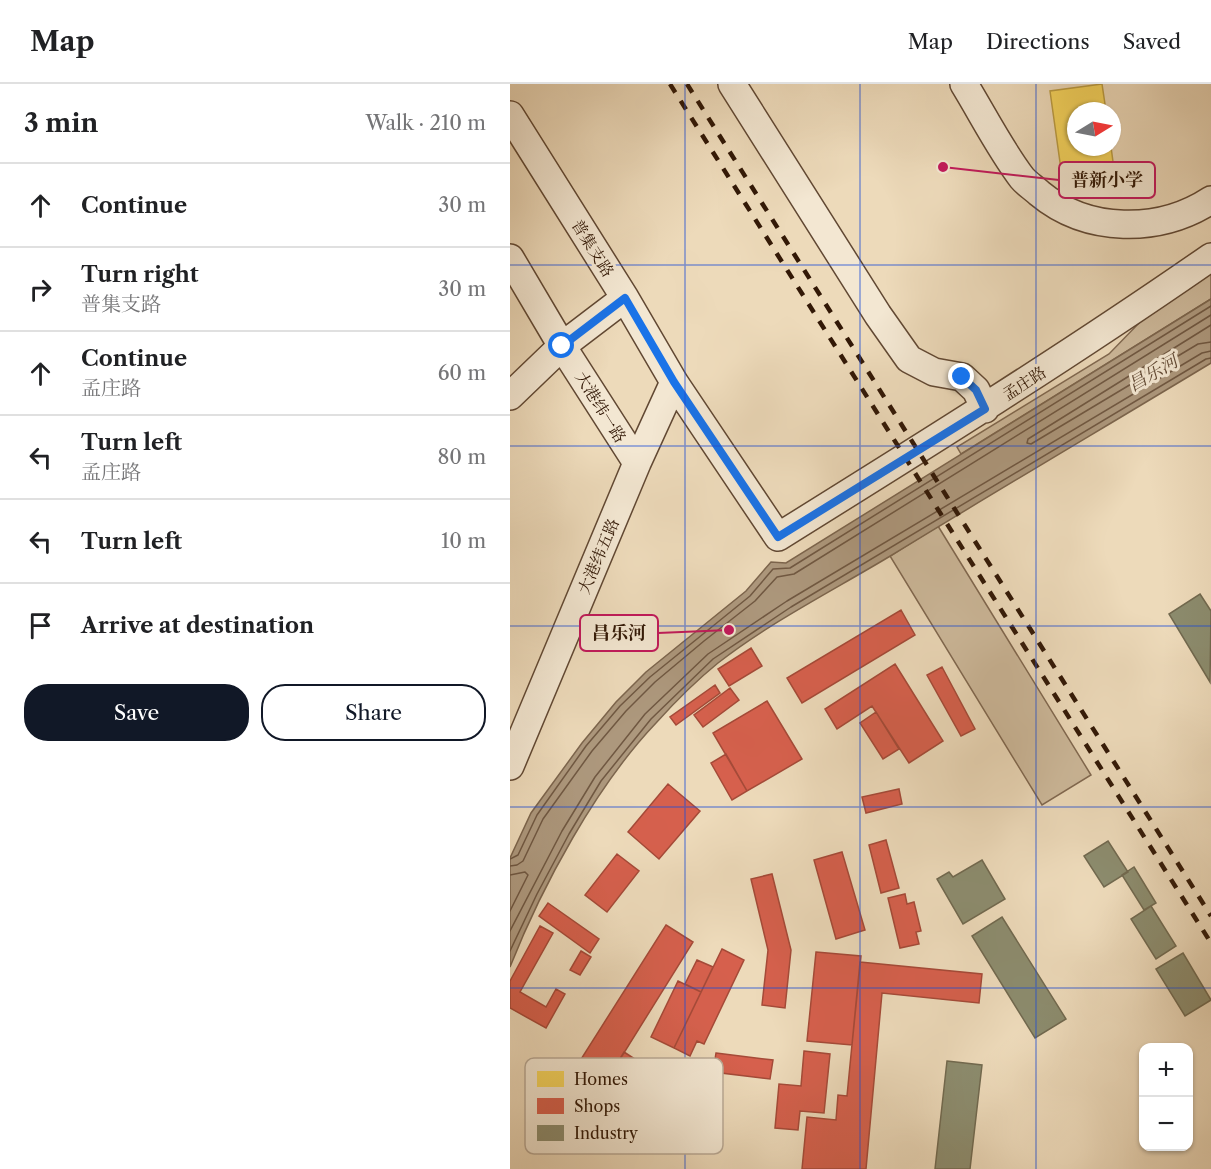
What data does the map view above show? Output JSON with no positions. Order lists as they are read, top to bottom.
{
  "streets": {
    "street": [
      "普集支路",
      "孟庄路",
      "大港纬一路",
      "大港纬五路"
    ]
  },
  "crossings": [
    ["普集支路", "孟庄路"],
    ["普集支路", "大港纬五路"],
    ["孟庄路", "大港纬五路"],
    ["大港纬一路", "大港纬五路"]
  ],
  "water": ["昌乐河"],
  "places": ["普新小学", "昌乐河"],
  "legend": ["Homes", "Shops", "Industry"],
  "north": "right",
  "page": {
    "header": "Map",
    "nav": ["Map", "Directions", "Saved"],
    "heading": ["3 min", "Walk · 210 m"],
    "list": [
      ["Continue", "30 m"],
      ["Turn right", "普集支路", "30 m"],
      ["Continue", "孟庄路", "60 m"],
      ["Turn left", "孟庄路", "80 m"],
      ["Turn left", "10 m"],
      "Arrive at destination"
    ],
    "buttons": ["Save", "Share"],
    "map_buttons": ["+", "−"]
  }
}
